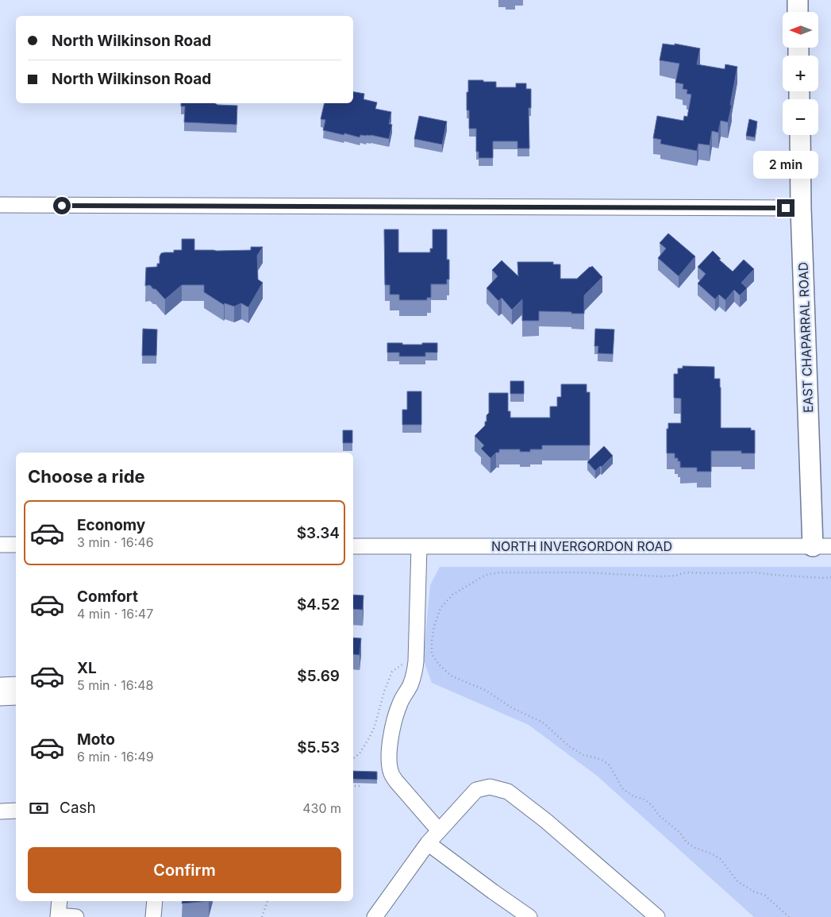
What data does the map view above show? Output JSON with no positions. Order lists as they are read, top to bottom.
{
  "streets": {
    "main road": ["EAST CHAPARRAL ROAD"],
    "street": ["NORTH INVERGORDON ROAD"]
  },
  "crossings": [
    ["EAST CHAPARRAL ROAD", "NORTH INVERGORDON ROAD"]
  ],
  "north": "left",
  "page": {
    "map_buttons": ["+", "−"],
    "banner": ["North Wilkinson Road", "North Wilkinson Road"],
    "bubble": "2 min",
    "heading": "Choose a ride",
    "list": [
      {
        "name": "Economy",
        "note": "3 min · 16:46",
        "value": "$3.34"
      },
      {
        "name": "Comfort",
        "note": "4 min · 16:47",
        "value": "$4.52"
      },
      {
        "name": "XL",
        "note": "5 min · 16:48",
        "value": "$5.69"
      },
      {
        "name": "Moto",
        "note": "6 min · 16:49",
        "value": "$5.53"
      }
    ],
    "pay": ["Cash", "430 m"],
    "buttons": "Confirm"
  }
}
